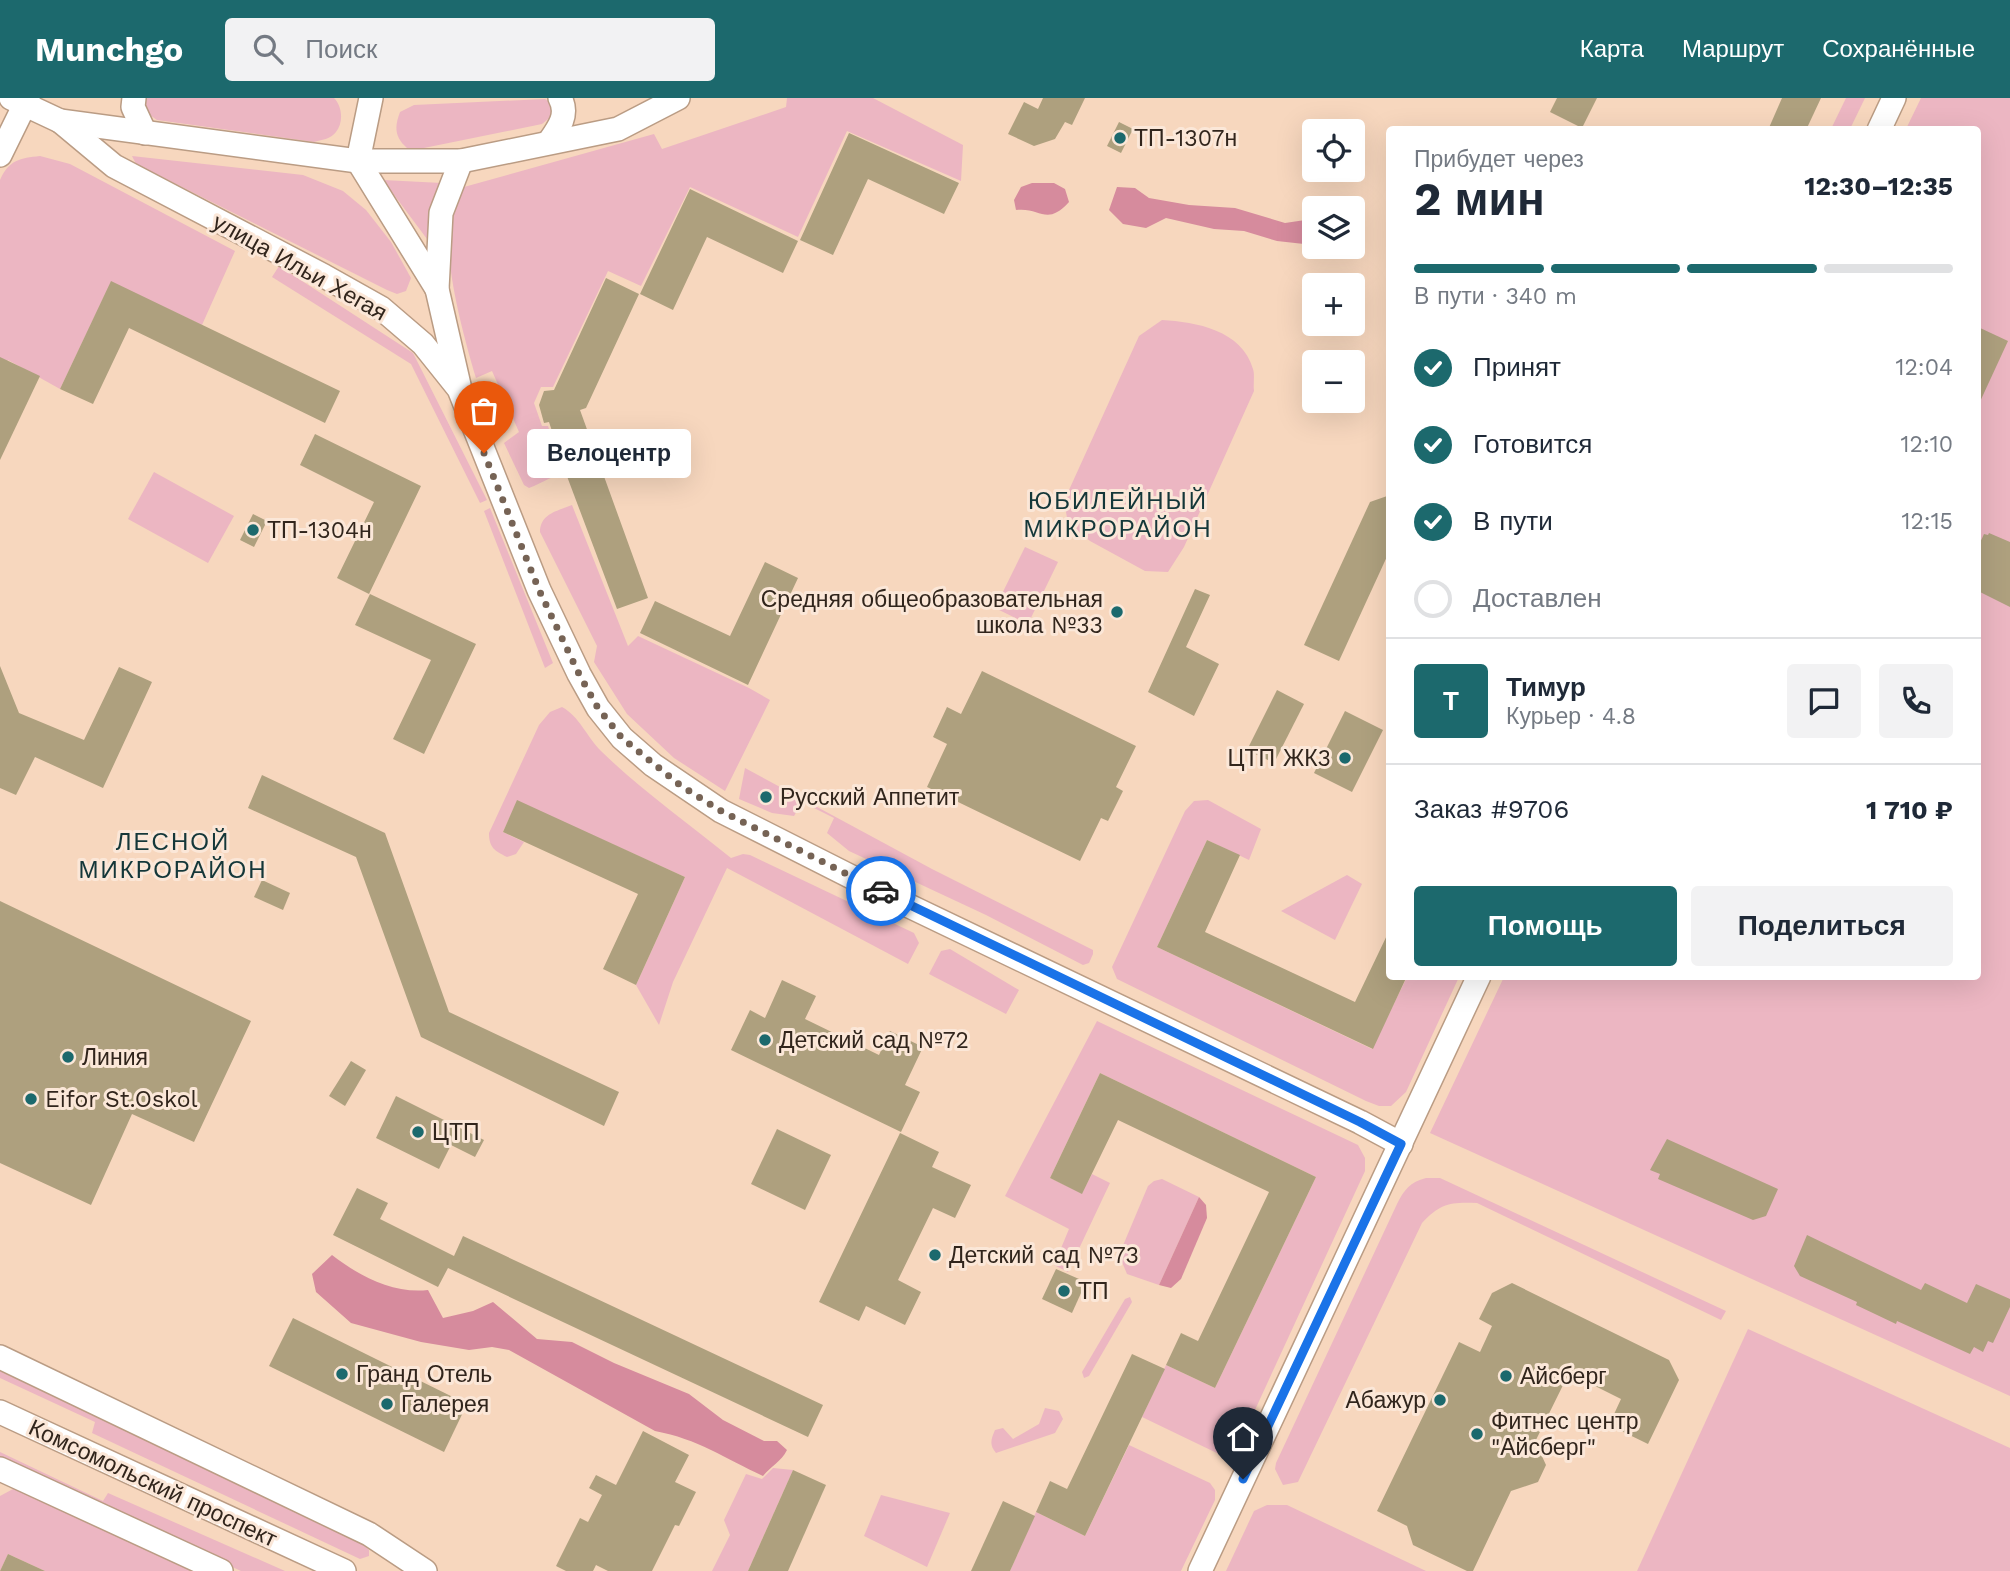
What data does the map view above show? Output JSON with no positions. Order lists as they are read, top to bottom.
{
  "streets": {
    "main road": ["улица Ильи Хегая", "Комсомольский проспект"]
  },
  "districts": ["ЮБИЛЕЙНЫЙ МИКРОРАЙОН", "ЛЕСНОЙ МИКРОРАЙОН"],
  "places": [
    "ТП-1307н",
    "Велоцентр",
    "ТП-1304н",
    "Средняя общеобразовательная школа №33",
    "ЦТП ЖК3",
    "Русский Аппетит",
    "Детский сад №72",
    "Линия",
    "Eifor St.Oskol",
    "ЦТП",
    "Детский сад №73",
    "ТП",
    "Гранд Отель",
    "Айсберг",
    "Абажур",
    "Галерея",
    "Фитнес центр \"Айсберг\""
  ],
  "page": {
    "header": "Munchgo",
    "search": "Поиск",
    "nav": ["Карта", "Маршрут", "Сохранённые"],
    "map_buttons": ["+", "−"],
    "heading": ["2 мин", "Прибудет через", "12:30–12:35"],
    "panel": [
      "Тимур",
      "Курьер · 4.8",
      "Заказ #9706",
      "1 710 ₽"
    ],
    "bar": "В пути · 340 m",
    "list": [
      ["Принят", "12:04"],
      ["Готовится", "12:10"],
      ["В пути", "12:15"],
      "Доставлен"
    ],
    "bubble": "Велоцентр",
    "round": "Т",
    "buttons": ["Помощь", "Поделиться"]
  }
}
